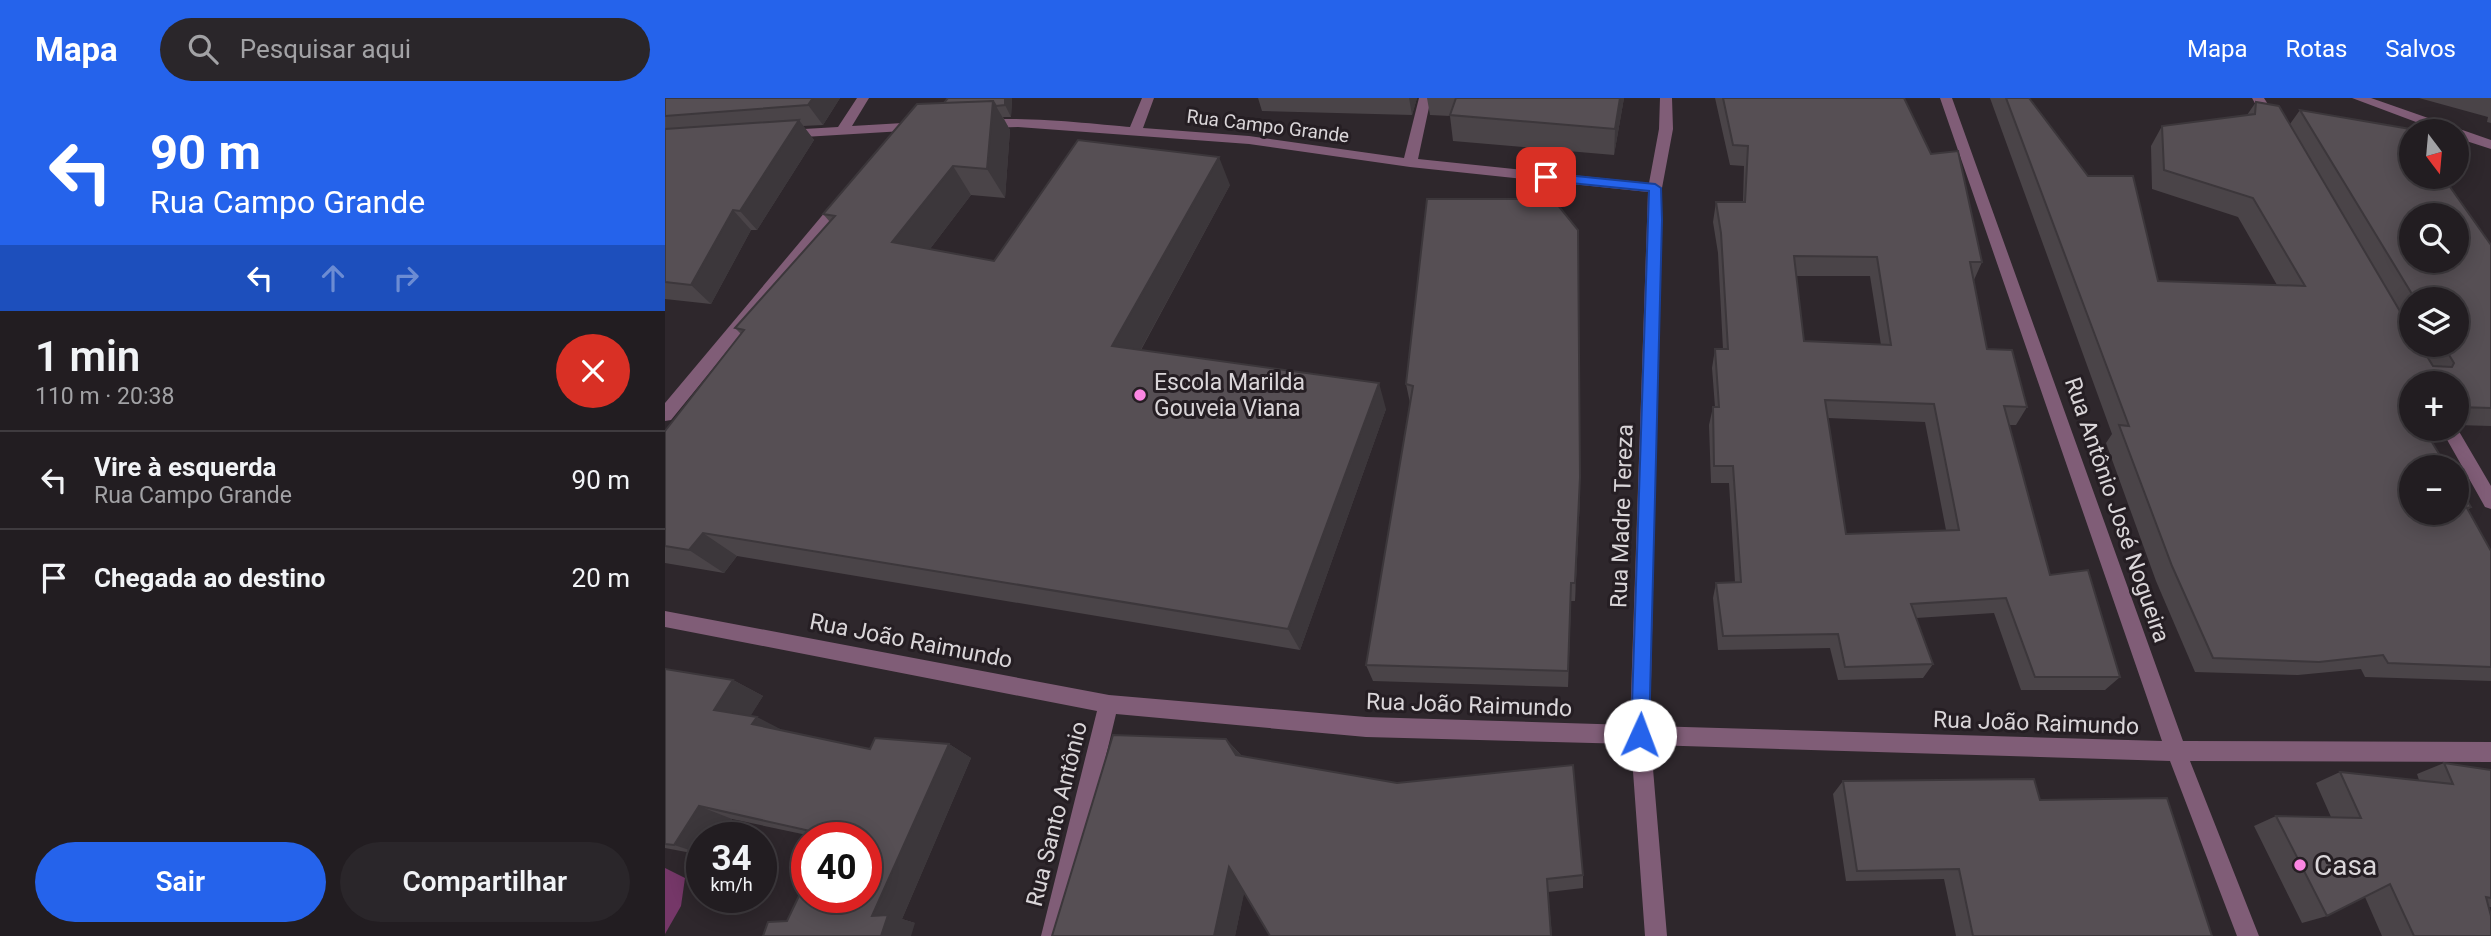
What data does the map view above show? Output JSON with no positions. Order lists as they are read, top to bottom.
{
  "streets": {
    "street": [
      "Rua Campo Grande",
      "Rua Antônio José Nogueira",
      "Rua Madre Tereza",
      "Rua João Raimundo",
      "Rua Santo Antônio"
    ]
  },
  "crossings": [
    ["Rua Campo Grande", "Rua Madre Tereza"],
    ["Rua Antônio José Nogueira", "Rua João Raimundo"],
    ["Rua Madre Tereza", "Rua João Raimundo"],
    ["Rua João Raimundo", "Rua Santo Antônio"]
  ],
  "places": ["Escola Marilda Gouveia Viana", "Casa"],
  "north": "bottom",
  "page": {
    "header": "Mapa",
    "search": "Pesquisar aqui",
    "nav": ["Mapa", "Rotas", "Salvos"],
    "turn": ["90 m", "Rua Campo Grande"],
    "map_buttons": ["+", "−"],
    "heading": ["1 min", "110 m · 20:38"],
    "list": [
      {
        "name": "Vire à esquerda",
        "note": "Rua Campo Grande",
        "value": "90 m"
      },
      {
        "name": "Chegada ao destino",
        "value": "20 m"
      }
    ],
    "speed": "34 km/h",
    "limit": "40",
    "buttons": ["Sair", "Compartilhar"]
  }
}
